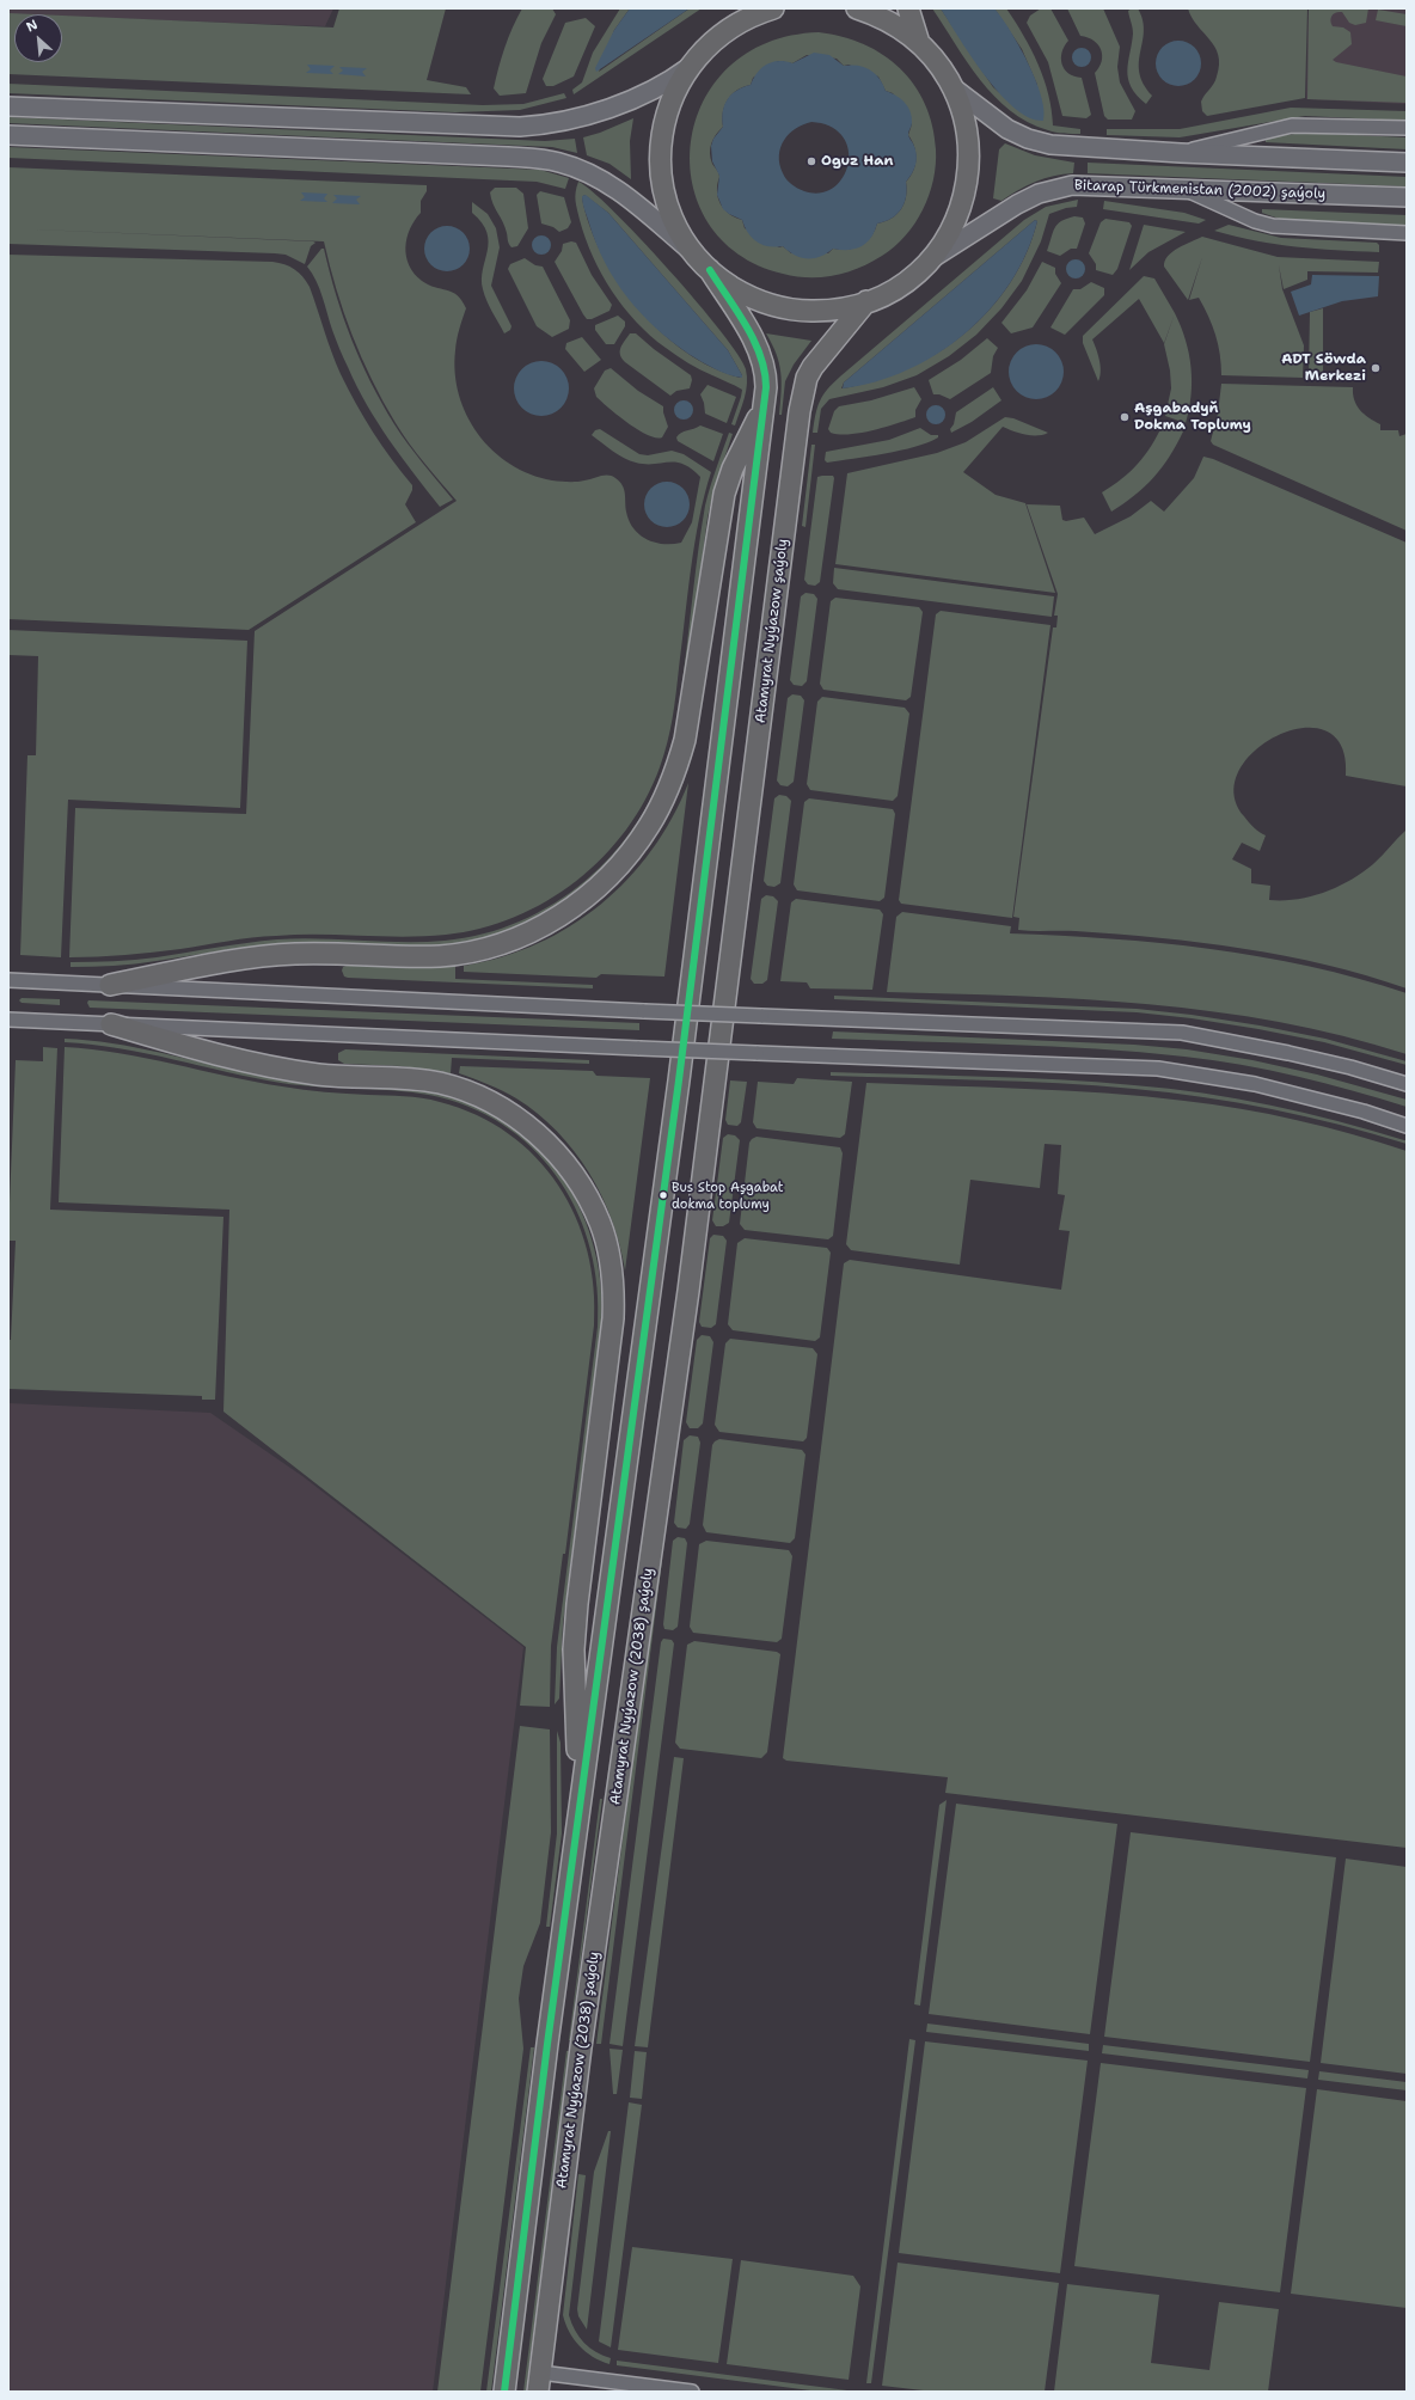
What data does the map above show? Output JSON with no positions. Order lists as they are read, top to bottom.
{
  "streets": {
    "main road": ["Atamyrat Nyýazow şaýoly", "Atamyrat Nyýazow (2038) şaýoly"],
    "street": ["Bitarap Türkmenistan (2002) şaýoly"]
  },
  "crossings": [
    ["Atamyrat Nyýazow şaýoly", "Atamyrat Nyýazow (2038) şaýoly"]
  ],
  "places": [
    "Oguz Han",
    "ADT Söwda Merkezi",
    "Aşgabadyň Dokma Toplumy",
    "Bus Stop Aşgabat dokma toplumy"
  ],
  "north": "top left"
}
